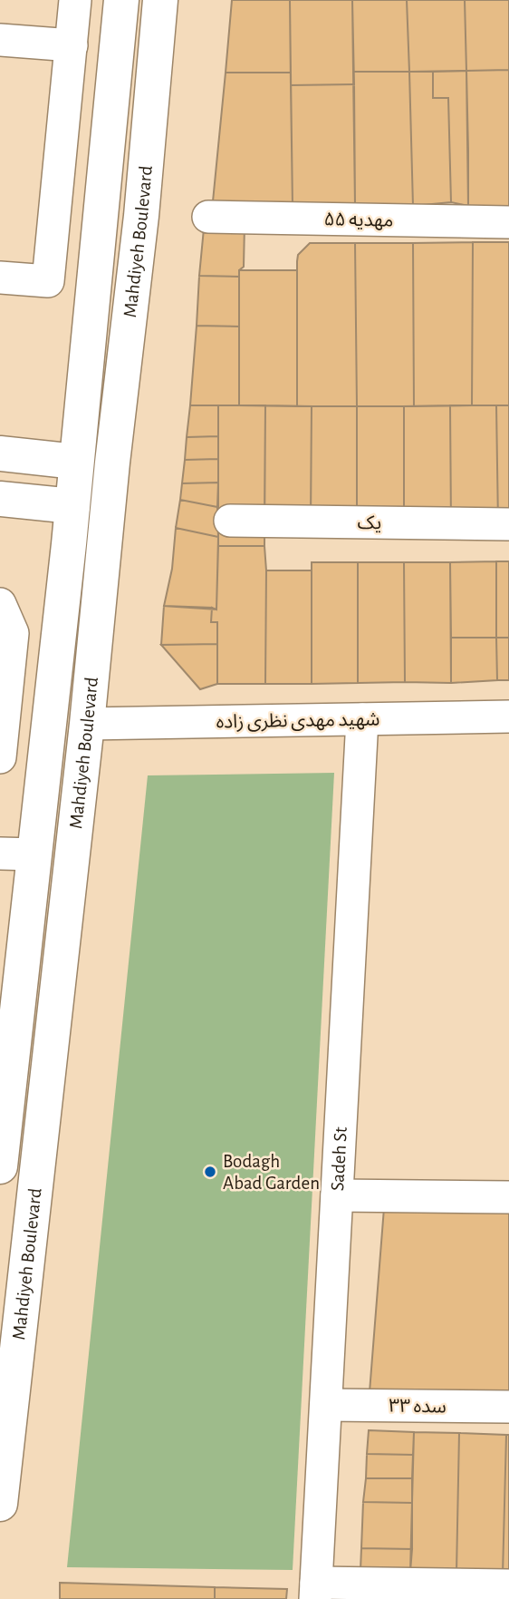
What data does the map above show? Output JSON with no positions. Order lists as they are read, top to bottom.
{
  "streets": {
    "main road": ["Mahdiyeh Boulevard"],
    "street": [
      "مهدیه ۵۵",
      "یک",
      "شهید مهدی نظری زاده",
      "Sadeh St",
      "سده ۳۳"
    ]
  },
  "crossings": [
    ["Mahdiyeh Boulevard", "شهید مهدی نظری زاده"],
    ["شهید مهدی نظری زاده", "Sadeh St"],
    ["Sadeh St", "سده ۳۳"]
  ],
  "places": ["Bodagh Abad Garden"]
}
